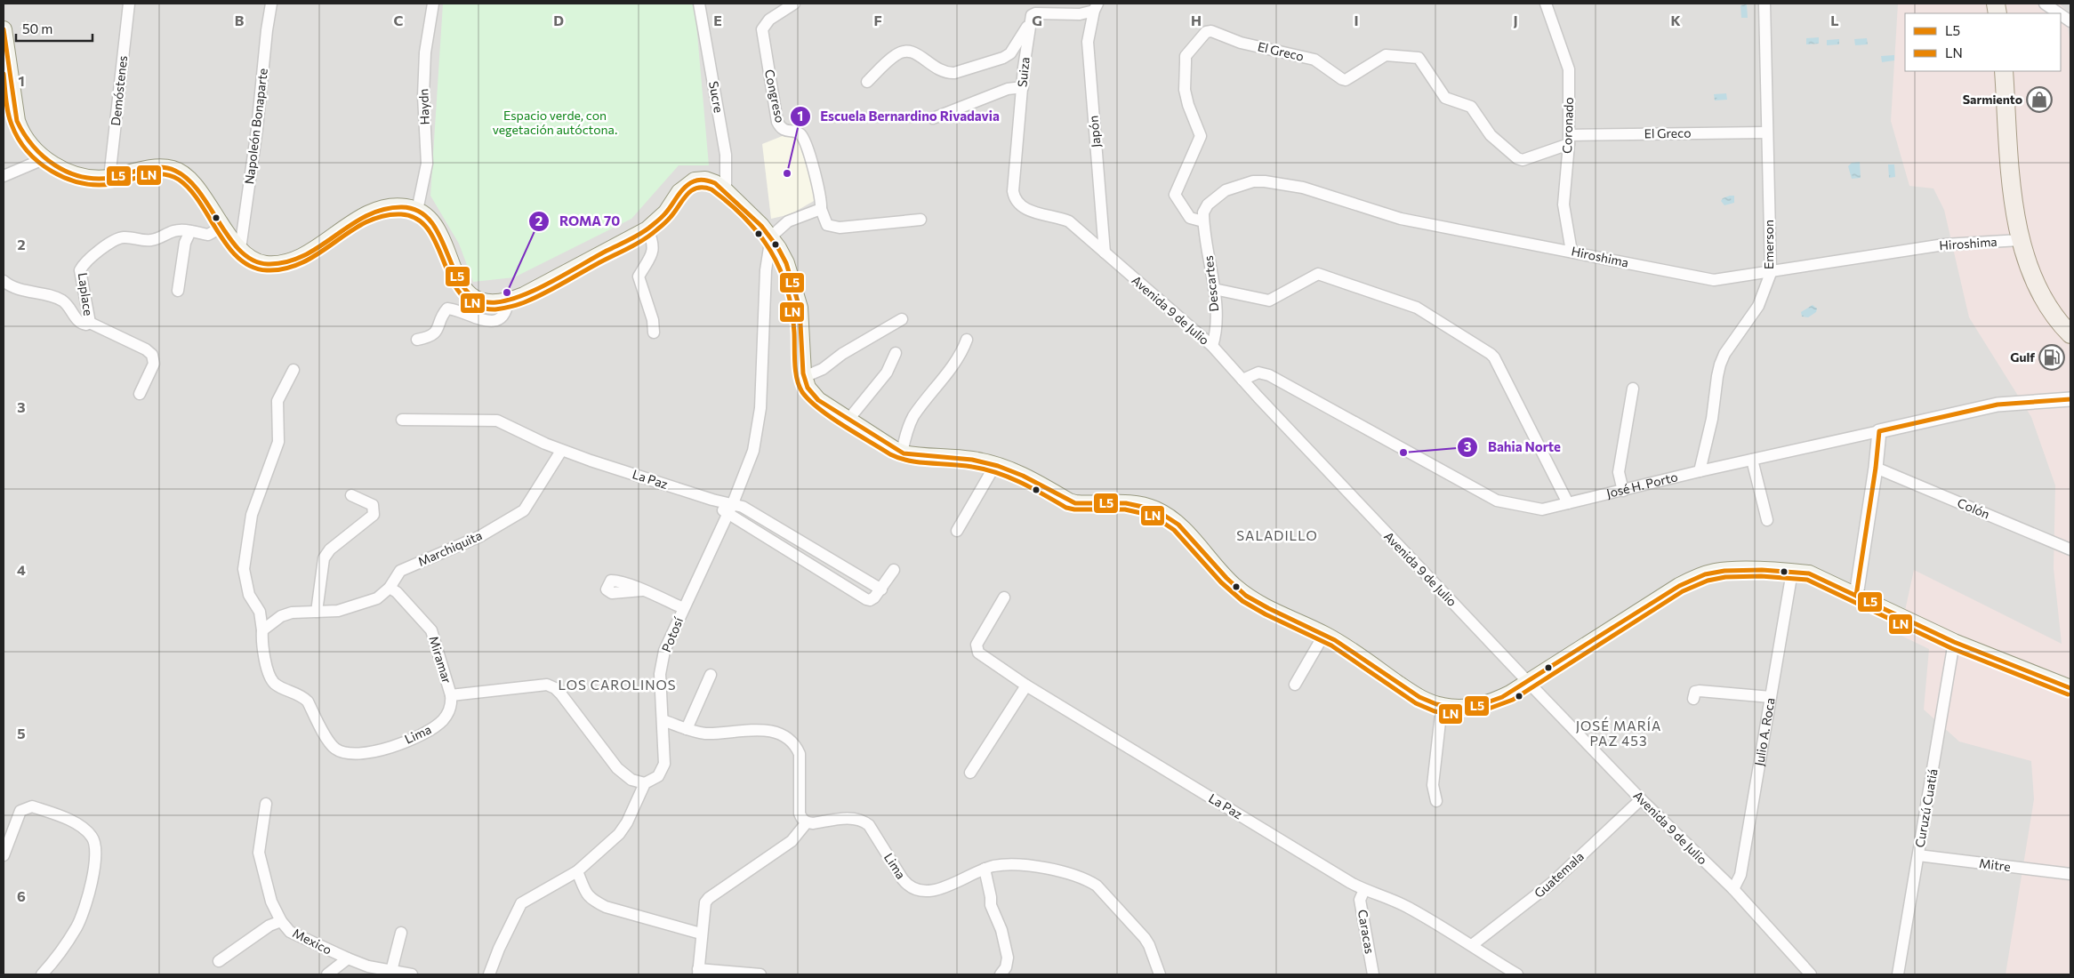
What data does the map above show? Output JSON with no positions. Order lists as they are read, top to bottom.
{
  "streets": {
    "street": [
      "El Greco",
      "Suiza",
      "Demóstenes",
      "Congreso",
      "Sucre",
      "Haydn",
      "Coronado",
      "Napoleón Bonaparte",
      "Japón",
      "Hiroshima",
      "Emerson",
      "Descartes",
      "Laplace",
      "Avenida 9 de Julio",
      "La Paz",
      "José H. Porto",
      "Colón",
      "Marchiquita",
      "Potosí",
      "Miramar",
      "Julio A. Roca",
      "Lima",
      "Curuzú Cuatiá",
      "Mitre",
      "Guatemala",
      "Caracas",
      "Mexico"
    ]
  },
  "crossings": [
    ["El Greco", "Coronado"],
    ["El Greco", "Hiroshima"],
    ["El Greco", "Emerson"],
    ["El Greco", "Descartes"],
    ["Suiza", "Avenida 9 de Julio"],
    ["Coronado", "Hiroshima"],
    ["Japón", "Avenida 9 de Julio"],
    ["Hiroshima", "Emerson"],
    ["Hiroshima", "Descartes"],
    ["Emerson", "José H. Porto"],
    ["Descartes", "Avenida 9 de Julio"],
    ["Avenida 9 de Julio", "José H. Porto"],
    ["Avenida 9 de Julio", "Julio A. Roca"],
    ["Avenida 9 de Julio", "Guatemala"],
    ["La Paz", "Marchiquita"],
    ["La Paz", "Potosí"],
    ["La Paz", "Guatemala"],
    ["La Paz", "Caracas"],
    ["Marchiquita", "Miramar"],
    ["Miramar", "Lima"],
    ["Curuzú Cuatiá", "Mitre"]
  ],
  "districts": ["SALADILLO", "LOS CAROLINOS", "JOSÉ MARÍA PAZ 453"],
  "parks": ["Espacio verde, con vegetación autóctona."],
  "places": {
    "shop": ["Sarmiento"],
    "other": ["Escuela Bernardino Rivadavia", "ROMA 70", "Bahia Norte"],
    "fuel station": ["Gulf"]
  },
  "lines": ["transit line L5", "transit line LN"],
  "legend": ["L5", "LN"],
  "scale_bar": "50 m",
  "grid": {
    "columns": [
      "B",
      "C",
      "D",
      "E",
      "F",
      "G",
      "H",
      "I",
      "J",
      "K",
      "L"
    ],
    "rows": [
      "1",
      "2",
      "3",
      "4",
      "5",
      "6"
    ]
  }
}
